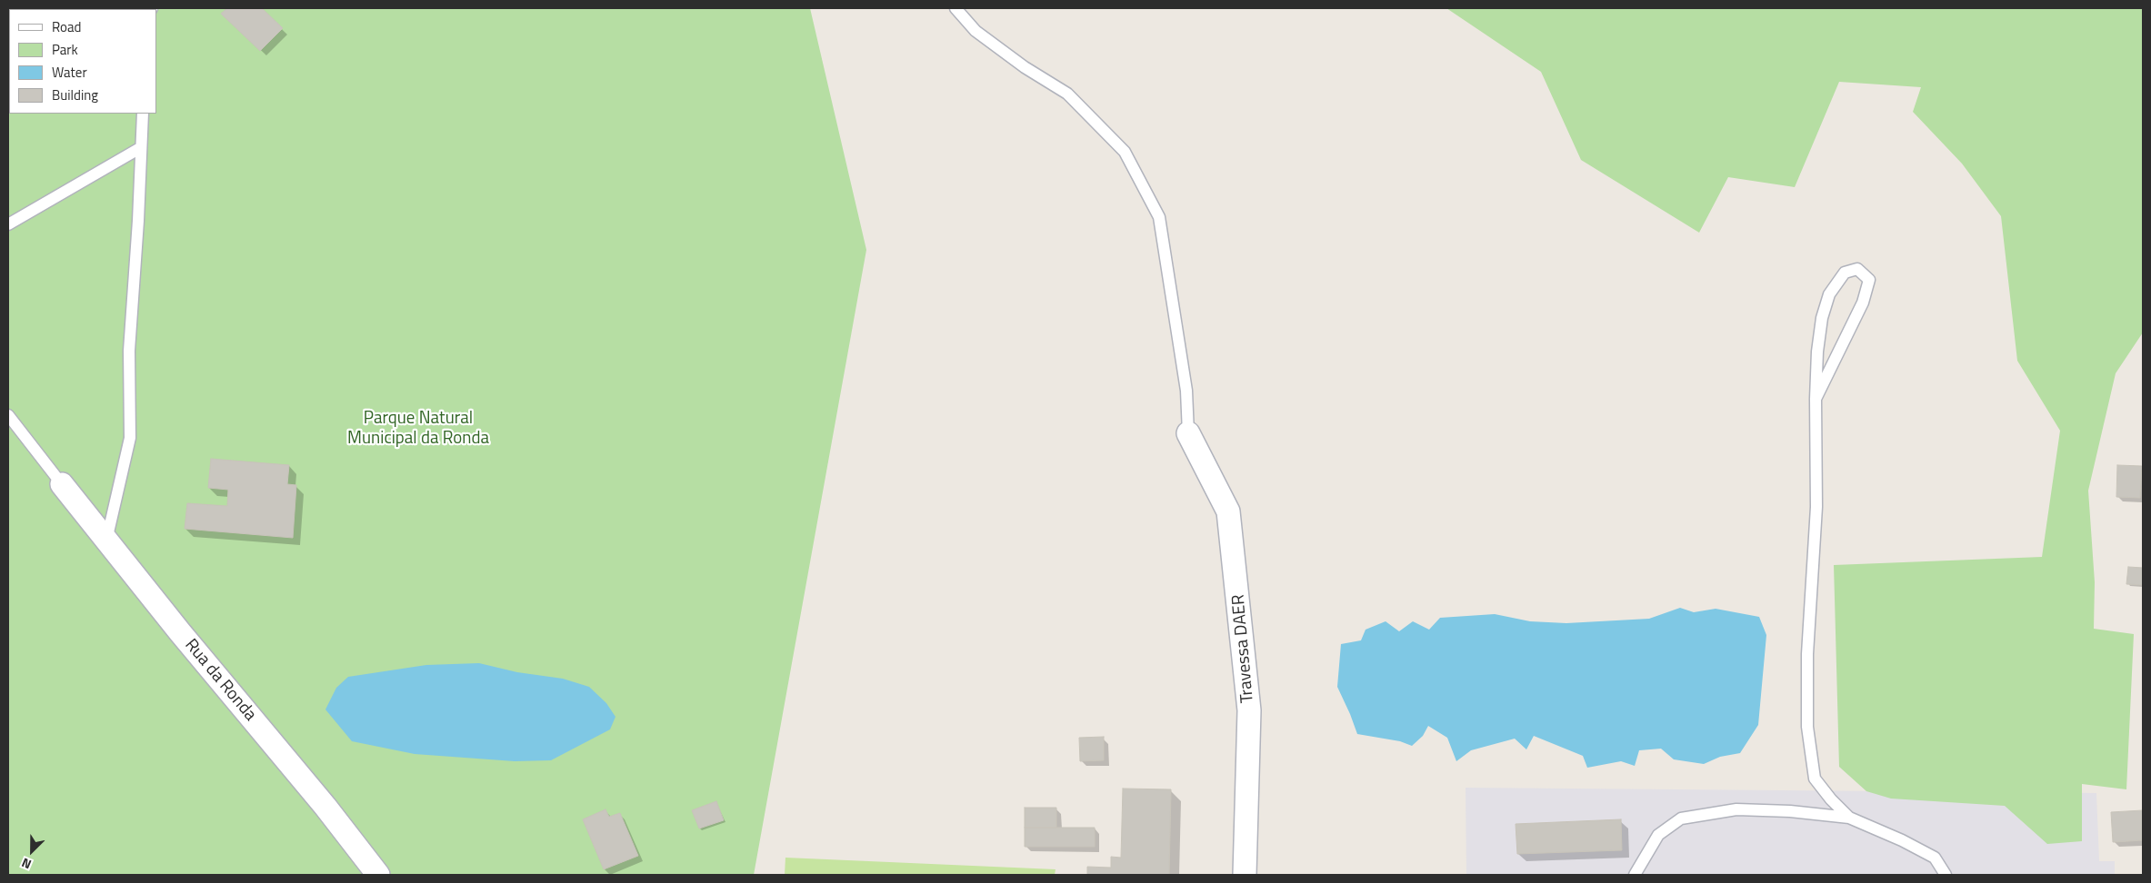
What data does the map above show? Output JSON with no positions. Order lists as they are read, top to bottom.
{
  "streets": {
    "street": ["Travessa DAER", "Rua da Ronda"]
  },
  "parks": ["Parque Natural Municipal da Ronda"],
  "legend": [
    "Road",
    "Park",
    "Water",
    "Building"
  ],
  "north": "bottom left"
}
